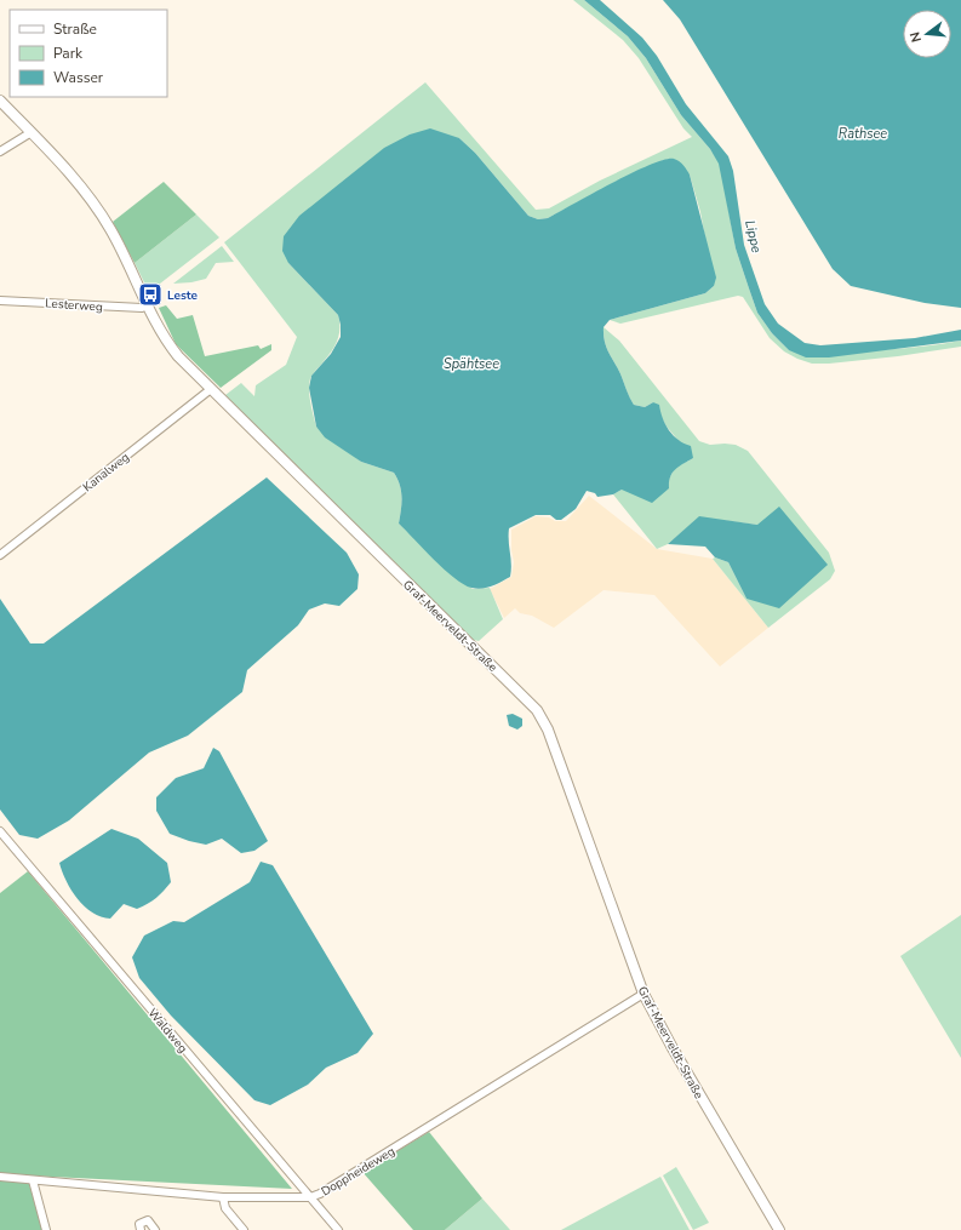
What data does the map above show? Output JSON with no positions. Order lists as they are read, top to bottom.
{
  "streets": {
    "main road": ["Graf-Meerveldt-Straße"],
    "street": [
      "Lesterweg",
      "Kanalweg",
      "Waldweg",
      "Doppheideweg"
    ]
  },
  "crossings": [
    ["Lesterweg", "Graf-Meerveldt-Straße"],
    ["Kanalweg", "Graf-Meerveldt-Straße"],
    ["Graf-Meerveldt-Straße", "Doppheideweg"],
    ["Waldweg", "Doppheideweg"]
  ],
  "water": ["Rathsee", "Lippe", "Spähtsee"],
  "places": {
    "bus stop": ["Leste"]
  },
  "legend": ["Straße", "Park", "Wasser"],
  "north": "left"
}
